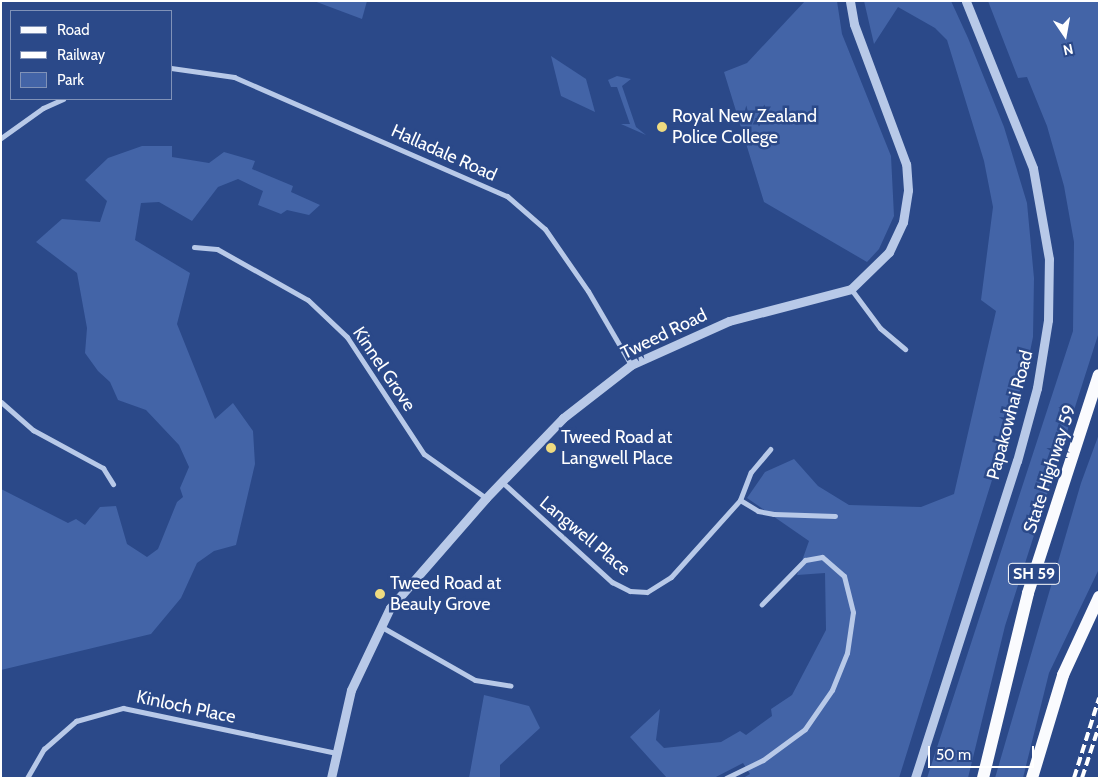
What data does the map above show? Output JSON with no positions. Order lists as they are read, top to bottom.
{
  "streets": {
    "main road": ["State Highway 59", "SH 59"],
    "street": [
      "Halladale Road",
      "Tweed Road",
      "Kinnel Grove",
      "Papakowhai Road",
      "Langwell Place",
      "Kinloch Place"
    ]
  },
  "crossings": [
    ["Halladale Road", "Tweed Road"],
    ["Tweed Road", "Kinnel Grove"],
    ["Tweed Road", "Langwell Place"],
    ["Tweed Road", "Kinloch Place"]
  ],
  "places": ["Royal New Zealand Police College", "Tweed Road at Langwell Place", "Tweed Road at Beauly Grove"],
  "legend": ["Road", "Railway", "Park"],
  "scale_bar": "50 m",
  "north": "bottom"
}
